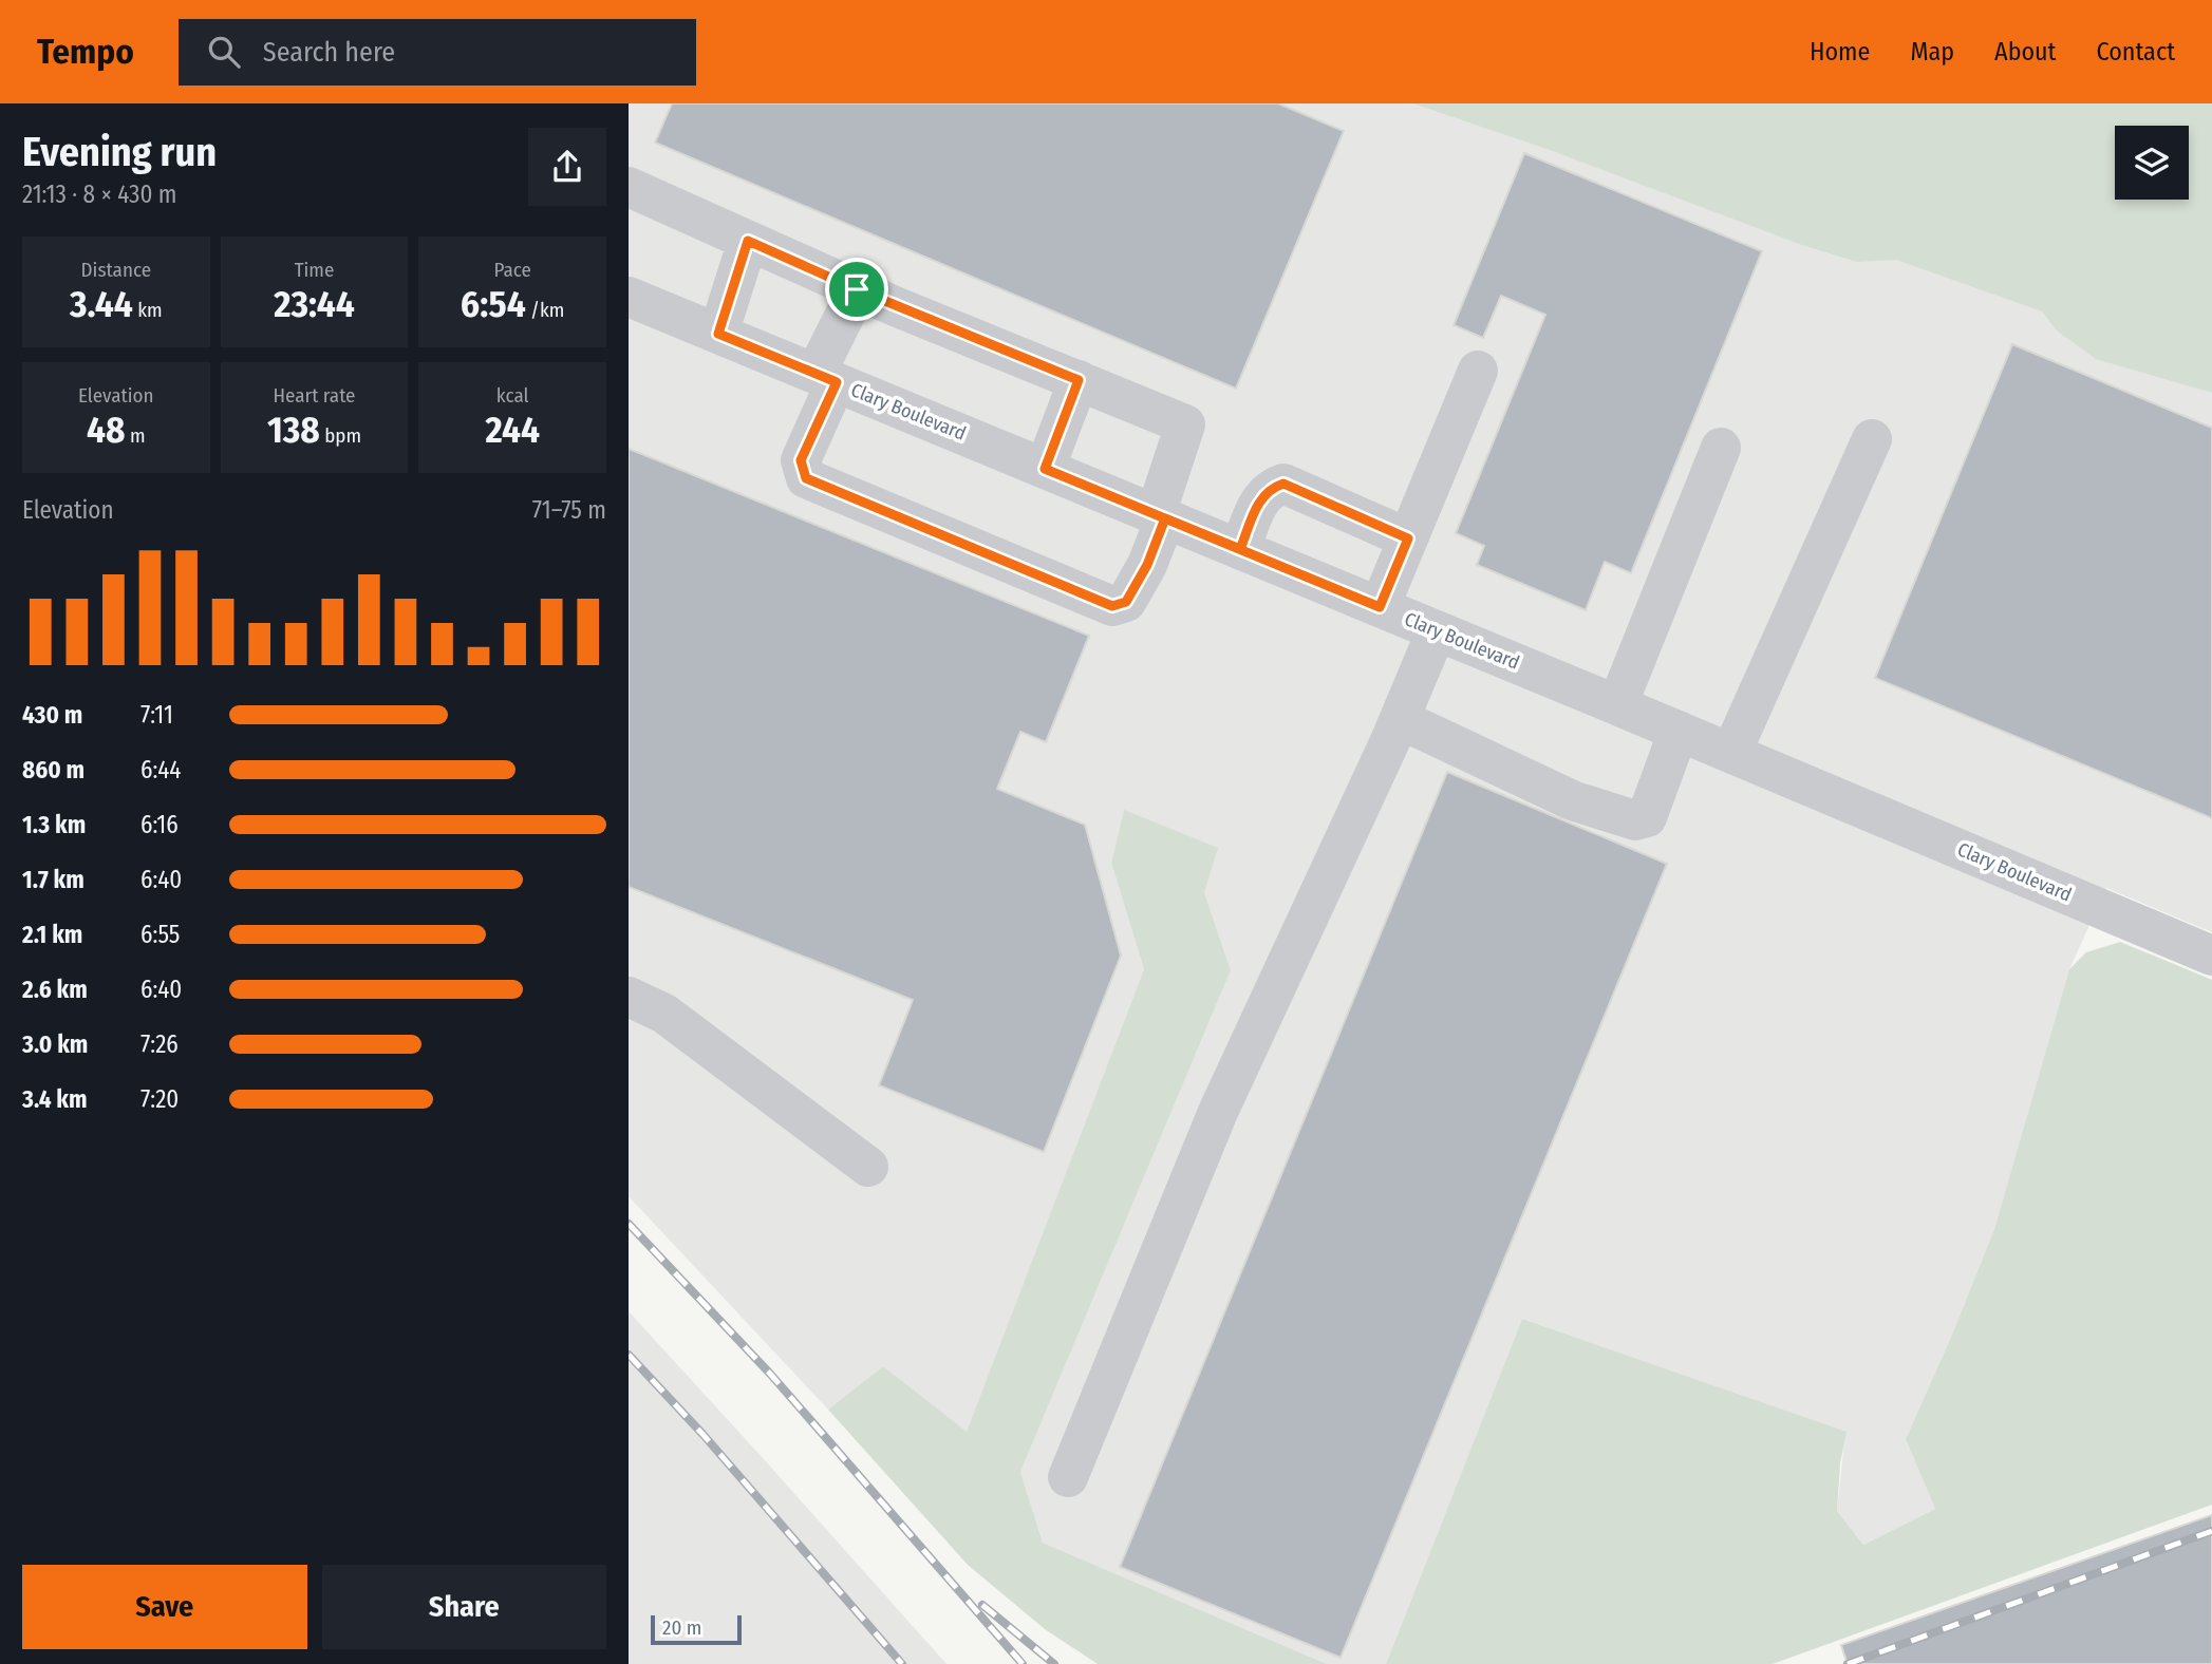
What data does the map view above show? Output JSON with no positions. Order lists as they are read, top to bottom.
{
  "streets": {
    "street": ["Clary Boulevard"]
  },
  "scale_bar": "20 m",
  "page": {
    "header": "Tempo",
    "search": "Search here",
    "nav": [
      "Home",
      "Map",
      "About",
      "Contact"
    ],
    "heading": ["Evening run", "21:13 · 8 × 430 m"],
    "stats": [
      ["Distance", "3.44 km"],
      ["Time", "23:44"],
      ["Pace", "6:54 /km"],
      ["Elevation", "48 m"],
      ["Heart rate", "138 bpm"],
      ["kcal", "244"]
    ],
    "chart": ["Elevation", "71–75 m"],
    "list": [
      {
        "name": "430 m",
        "note": "7:11"
      },
      {
        "name": "860 m",
        "note": "6:44"
      },
      {
        "name": "1.3 km",
        "note": "6:16"
      },
      {
        "name": "1.7 km",
        "note": "6:40"
      },
      {
        "name": "2.1 km",
        "note": "6:55"
      },
      {
        "name": "2.6 km",
        "note": "6:40"
      },
      {
        "name": "3.0 km",
        "note": "7:26"
      },
      {
        "name": "3.4 km",
        "note": "7:20"
      }
    ],
    "buttons": ["Save", "Share"],
    "scale": "20 m"
  }
}
